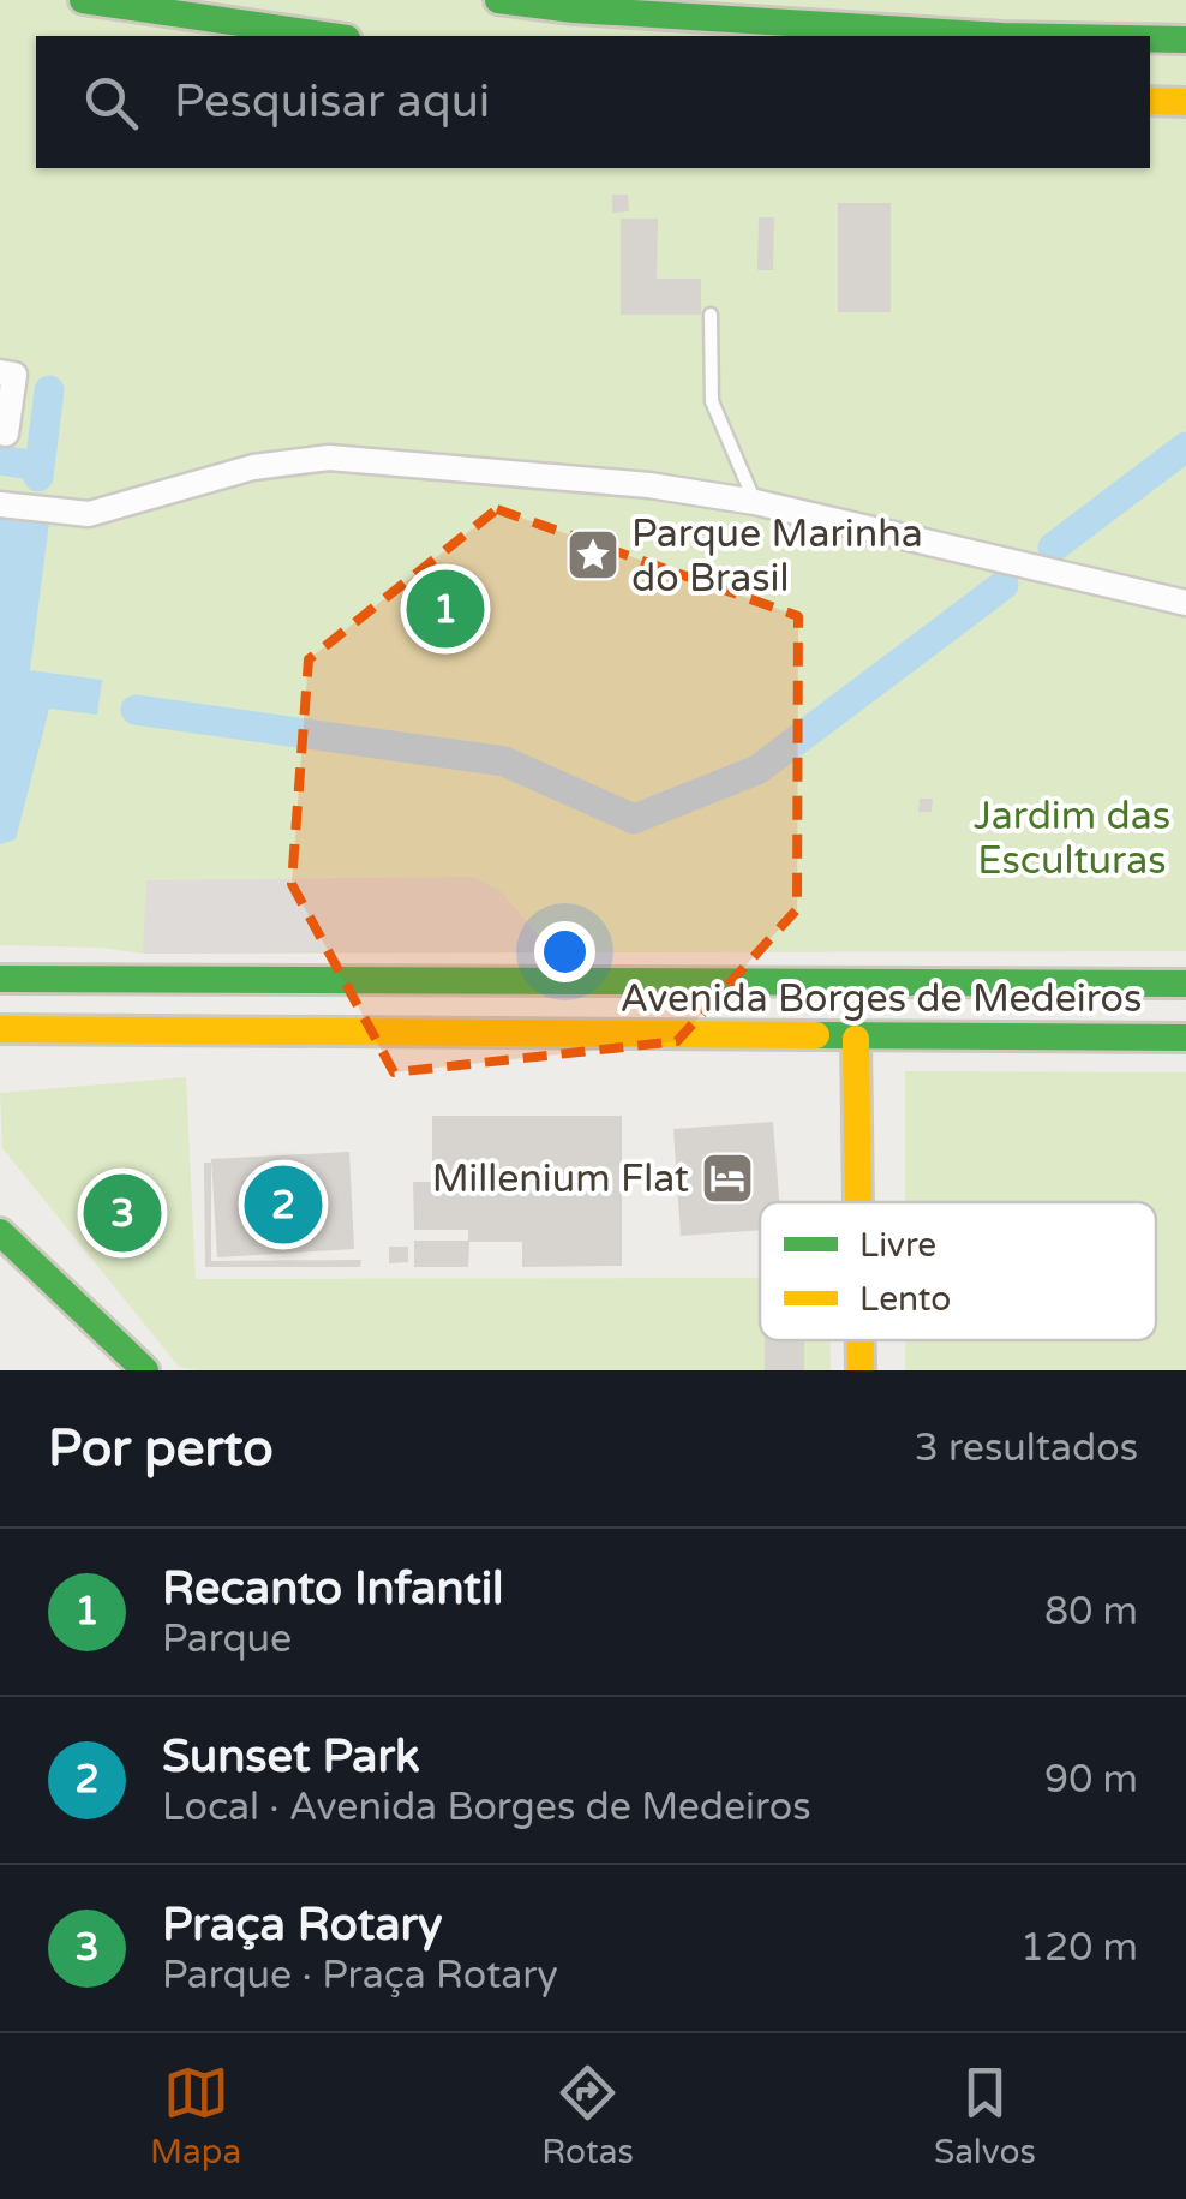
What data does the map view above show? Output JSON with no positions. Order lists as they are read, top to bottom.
{
  "streets": {
    "main road": ["Avenida Borges de Medeiros"]
  },
  "parks": ["Jardim das Esculturas"],
  "places": {
    "place": ["Parque Marinha do Brasil"],
    "hotel": ["Millenium Flat"]
  },
  "legend": ["Livre", "Lento"],
  "page": {
    "search": "Pesquisar aqui",
    "pins": ["1", "2", "3"],
    "heading": ["Por perto", "3 resultados"],
    "list": [
      {
        "mark": "1",
        "name": "Recanto Infantil",
        "note": "Parque",
        "value": "80 m"
      },
      {
        "mark": "2",
        "name": "Sunset Park",
        "note": "Local · Avenida Borges de Medeiros",
        "value": "90 m"
      },
      {
        "mark": "3",
        "name": "Praça Rotary",
        "note": "Parque · Praça Rotary",
        "value": "120 m"
      }
    ],
    "nav": ["Mapa", "Rotas", "Salvos"]
  }
}
